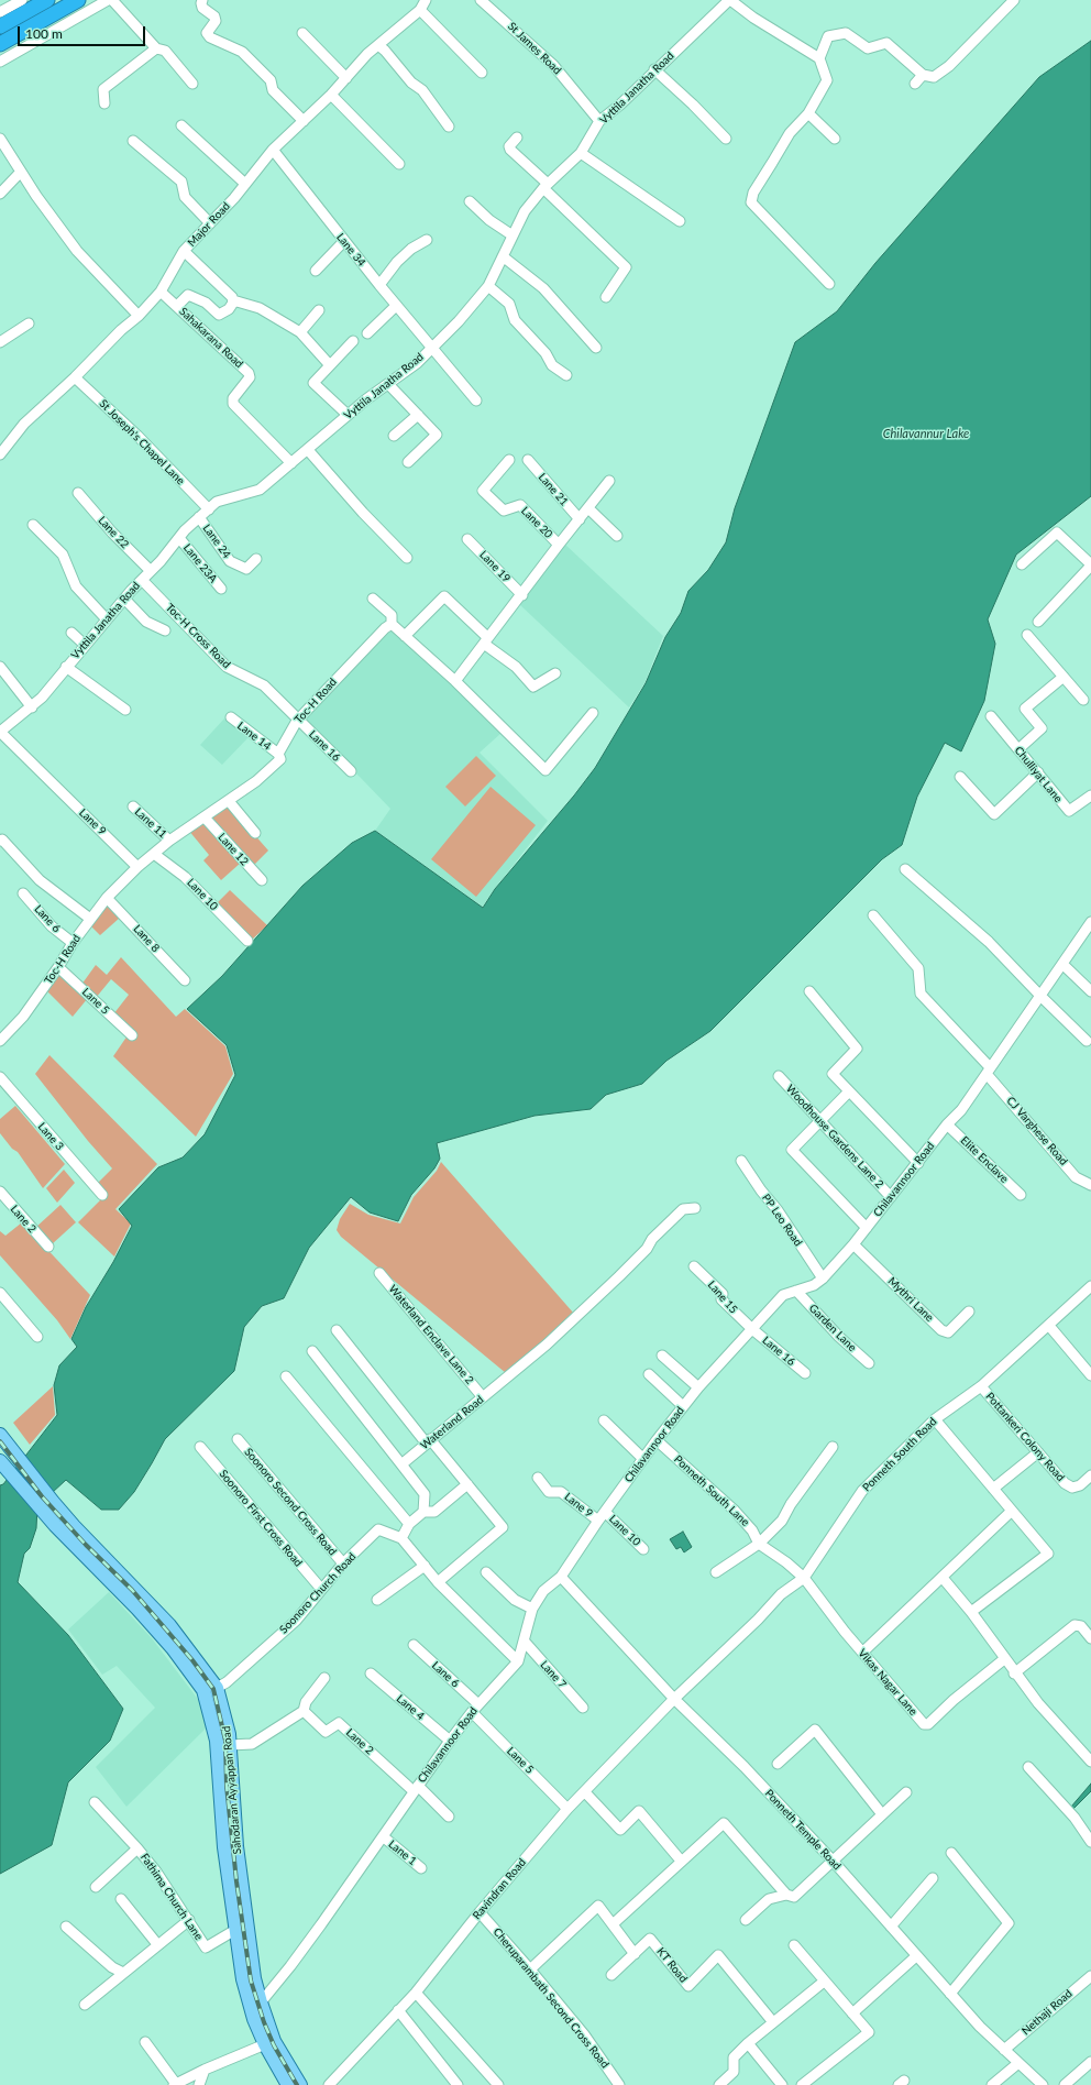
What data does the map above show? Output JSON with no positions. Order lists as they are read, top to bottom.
{
  "streets": {
    "main road": ["Sahodaran Ayyappan Road"],
    "street": [
      "St James Road",
      "Vyttila Janatha Road",
      "Major Road",
      "Lane 34",
      "Sahakarana Road",
      "St Joseph's Chapel Lane",
      "Lane 21",
      "Lane 20",
      "Lane 22",
      "Lane 24",
      "Lane 23A",
      "Lane 19",
      "Toc-H Cross Road",
      "Toc-H Road",
      "Lane 14",
      "Lane 16",
      "Chulliyat Lane",
      "Lane 9",
      "Lane 11",
      "Lane 12",
      "Lane 10",
      "Lane 6",
      "Lane 8",
      "Lane 5",
      "CJ Varghese Road",
      "Lane 3",
      "Woodhouse Gardens Lane 2",
      "Elite Enclave",
      "Chilavannoor Road",
      "Lane 2",
      "PP Leo Road",
      "Lane 15",
      "Mythri Lane",
      "Garden Lane",
      "Waterland Enclave Lane 2",
      "Waterland Road",
      "Pottankeri Colony Road",
      "Ponneth South Road",
      "Ponneth South Lane",
      "Soonoro Second Cross Road",
      "Soonoro First Cross Road",
      "Soonoro Church Road",
      "Lane 7",
      "Vikas Nagar Lane",
      "Lane 4",
      "Ponneth Temple Road",
      "Lane 1",
      "Ravindran Road",
      "Fathima Church Lane",
      "KT Road",
      "Cheruparambath Second Cross Road",
      "Nethaji Road"
    ]
  },
  "crossings": [
    ["St James Road", "Vyttila Janatha Road"],
    ["Vyttila Janatha Road", "Lane 34"],
    ["Vyttila Janatha Road", "Sahakarana Road"],
    ["Vyttila Janatha Road", "St Joseph's Chapel Lane"],
    ["Vyttila Janatha Road", "Lane 22"],
    ["Vyttila Janatha Road", "Lane 24"],
    ["Vyttila Janatha Road", "Lane 23A"],
    ["Vyttila Janatha Road", "Toc-H Cross Road"],
    ["Vyttila Janatha Road", "Lane 9"],
    ["Major Road", "Lane 34"],
    ["Major Road", "Sahakarana Road"],
    ["Major Road", "St Joseph's Chapel Lane"],
    ["Toc-H Cross Road", "Toc-H Road"],
    ["Toc-H Cross Road", "Lane 16"],
    ["Toc-H Road", "Lane 14"],
    ["Toc-H Road", "Lane 16"],
    ["Toc-H Road", "Lane 9"],
    ["Toc-H Road", "Lane 11"],
    ["Toc-H Road", "Lane 12"],
    ["Toc-H Road", "Lane 10"],
    ["Toc-H Road", "Lane 6"],
    ["Toc-H Road", "Lane 8"],
    ["Toc-H Road", "Lane 5"],
    ["Lane 16", "Chilavannoor Road"],
    ["Lane 16", "Lane 15"],
    ["Lane 9", "Chilavannoor Road"],
    ["Lane 10", "Chilavannoor Road"],
    ["Lane 6", "Lane 5"],
    ["Lane 6", "Chilavannoor Road"],
    ["Lane 5", "Chilavannoor Road"],
    ["Lane 5", "Ravindran Road"],
    ["CJ Varghese Road", "Chilavannoor Road"],
    ["Woodhouse Gardens Lane 2", "Chilavannoor Road"],
    ["Elite Enclave", "Chilavannoor Road"],
    ["Chilavannoor Road", "Lane 2"],
    ["Chilavannoor Road", "PP Leo Road"],
    ["Chilavannoor Road", "Lane 15"],
    ["Chilavannoor Road", "Mythri Lane"],
    ["Chilavannoor Road", "Garden Lane"],
    ["Chilavannoor Road", "Ponneth South Lane"],
    ["Chilavannoor Road", "Lane 7"],
    ["Chilavannoor Road", "Lane 4"],
    ["Chilavannoor Road", "Sahodaran Ayyappan Road"],
    ["Chilavannoor Road", "Ponneth Temple Road"],
    ["Chilavannoor Road", "Lane 1"],
    ["Waterland Enclave Lane 2", "Waterland Road"],
    ["Pottankeri Colony Road", "Ponneth South Road"],
    ["Ponneth South Road", "Ponneth South Lane"],
    ["Ponneth South Road", "Vikas Nagar Lane"],
    ["Ponneth South Road", "Ponneth Temple Road"],
    ["Ponneth South Road", "Ravindran Road"],
    ["Ponneth South Lane", "Vikas Nagar Lane"],
    ["Soonoro Second Cross Road", "Soonoro Church Road"],
    ["Soonoro First Cross Road", "Soonoro Church Road"],
    ["Soonoro Church Road", "Sahodaran Ayyappan Road"],
    ["Sahodaran Ayyappan Road", "Fathima Church Lane"],
    ["Ponneth Temple Road", "Ravindran Road"],
    ["Ponneth Temple Road", "Nethaji Road"],
    ["Ravindran Road", "Cheruparambath Second Cross Road"]
  ],
  "water": ["Chilavannur Lake"],
  "scale_bar": "100 m"
}
